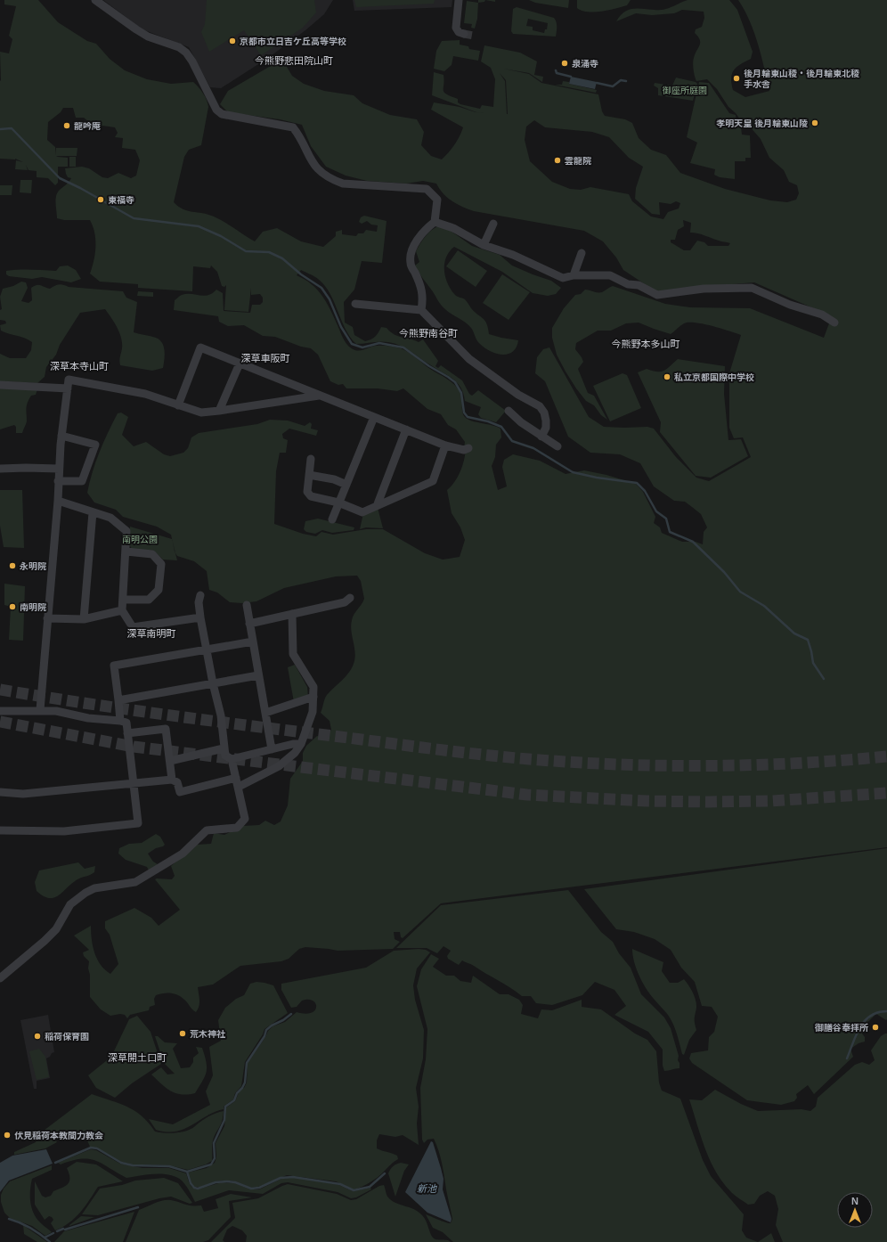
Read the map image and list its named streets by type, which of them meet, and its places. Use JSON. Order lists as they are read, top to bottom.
{
  "districts": [
    "今熊野悲田院山町",
    "今熊野南谷町",
    "今熊野本多山町",
    "深草車阪町",
    "深草本寺山町",
    "深草南明町",
    "深草開土口町"
  ],
  "water": ["新池"],
  "parks": ["御座所庭園", "南明公園"],
  "places": [
    "京都市立日吉ケ丘高等学校",
    "泉涌寺",
    "後月輪東山稜・後月輪東北稜 手水舎",
    "孝明天皇 後月輪東山陵",
    "龍吟庵",
    "雲龍院",
    "東福寺",
    "私立京都国際中学校",
    "永明院",
    "南明院",
    "御膳谷奉拝所",
    "荒木神社",
    "稲荷保育園",
    "伏見稲荷本教間力教会"
  ],
  "north": "top"
}
